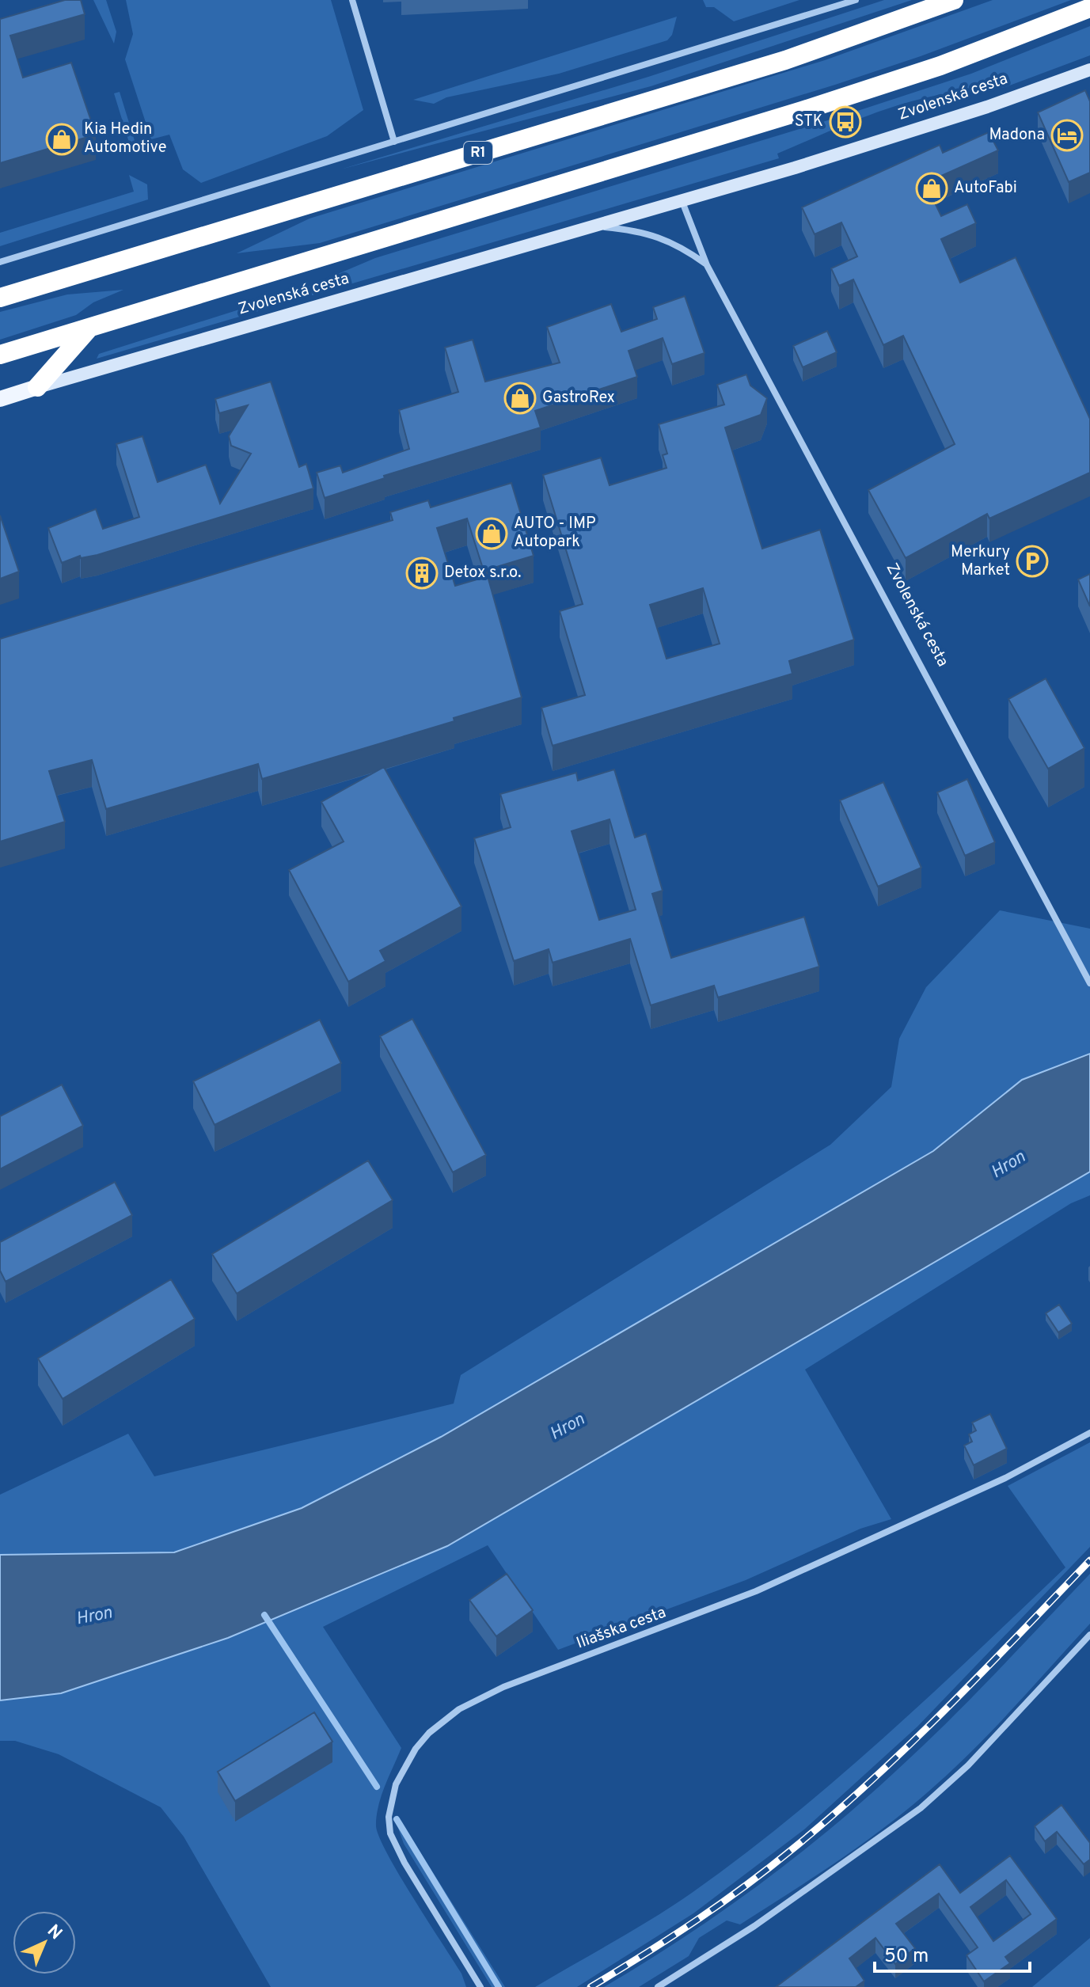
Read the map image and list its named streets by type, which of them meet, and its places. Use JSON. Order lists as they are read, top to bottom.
{
  "streets": {
    "highway": ["R1"],
    "main road": ["Zvolenská cesta"],
    "street": ["Iliašska cesta"]
  },
  "water": ["Hron"],
  "places": {
    "bus stop": ["STK"],
    "hotel": ["Madona"],
    "shop": [
      "Kia Hedin Automotive",
      "AutoFabi",
      "GastroRex",
      "AUTO - IMP Autopark"
    ],
    "parking": ["Merkury Market"],
    "building": ["Detox s.r.o."]
  },
  "scale_bar": "50 m",
  "north": "top right"
}
